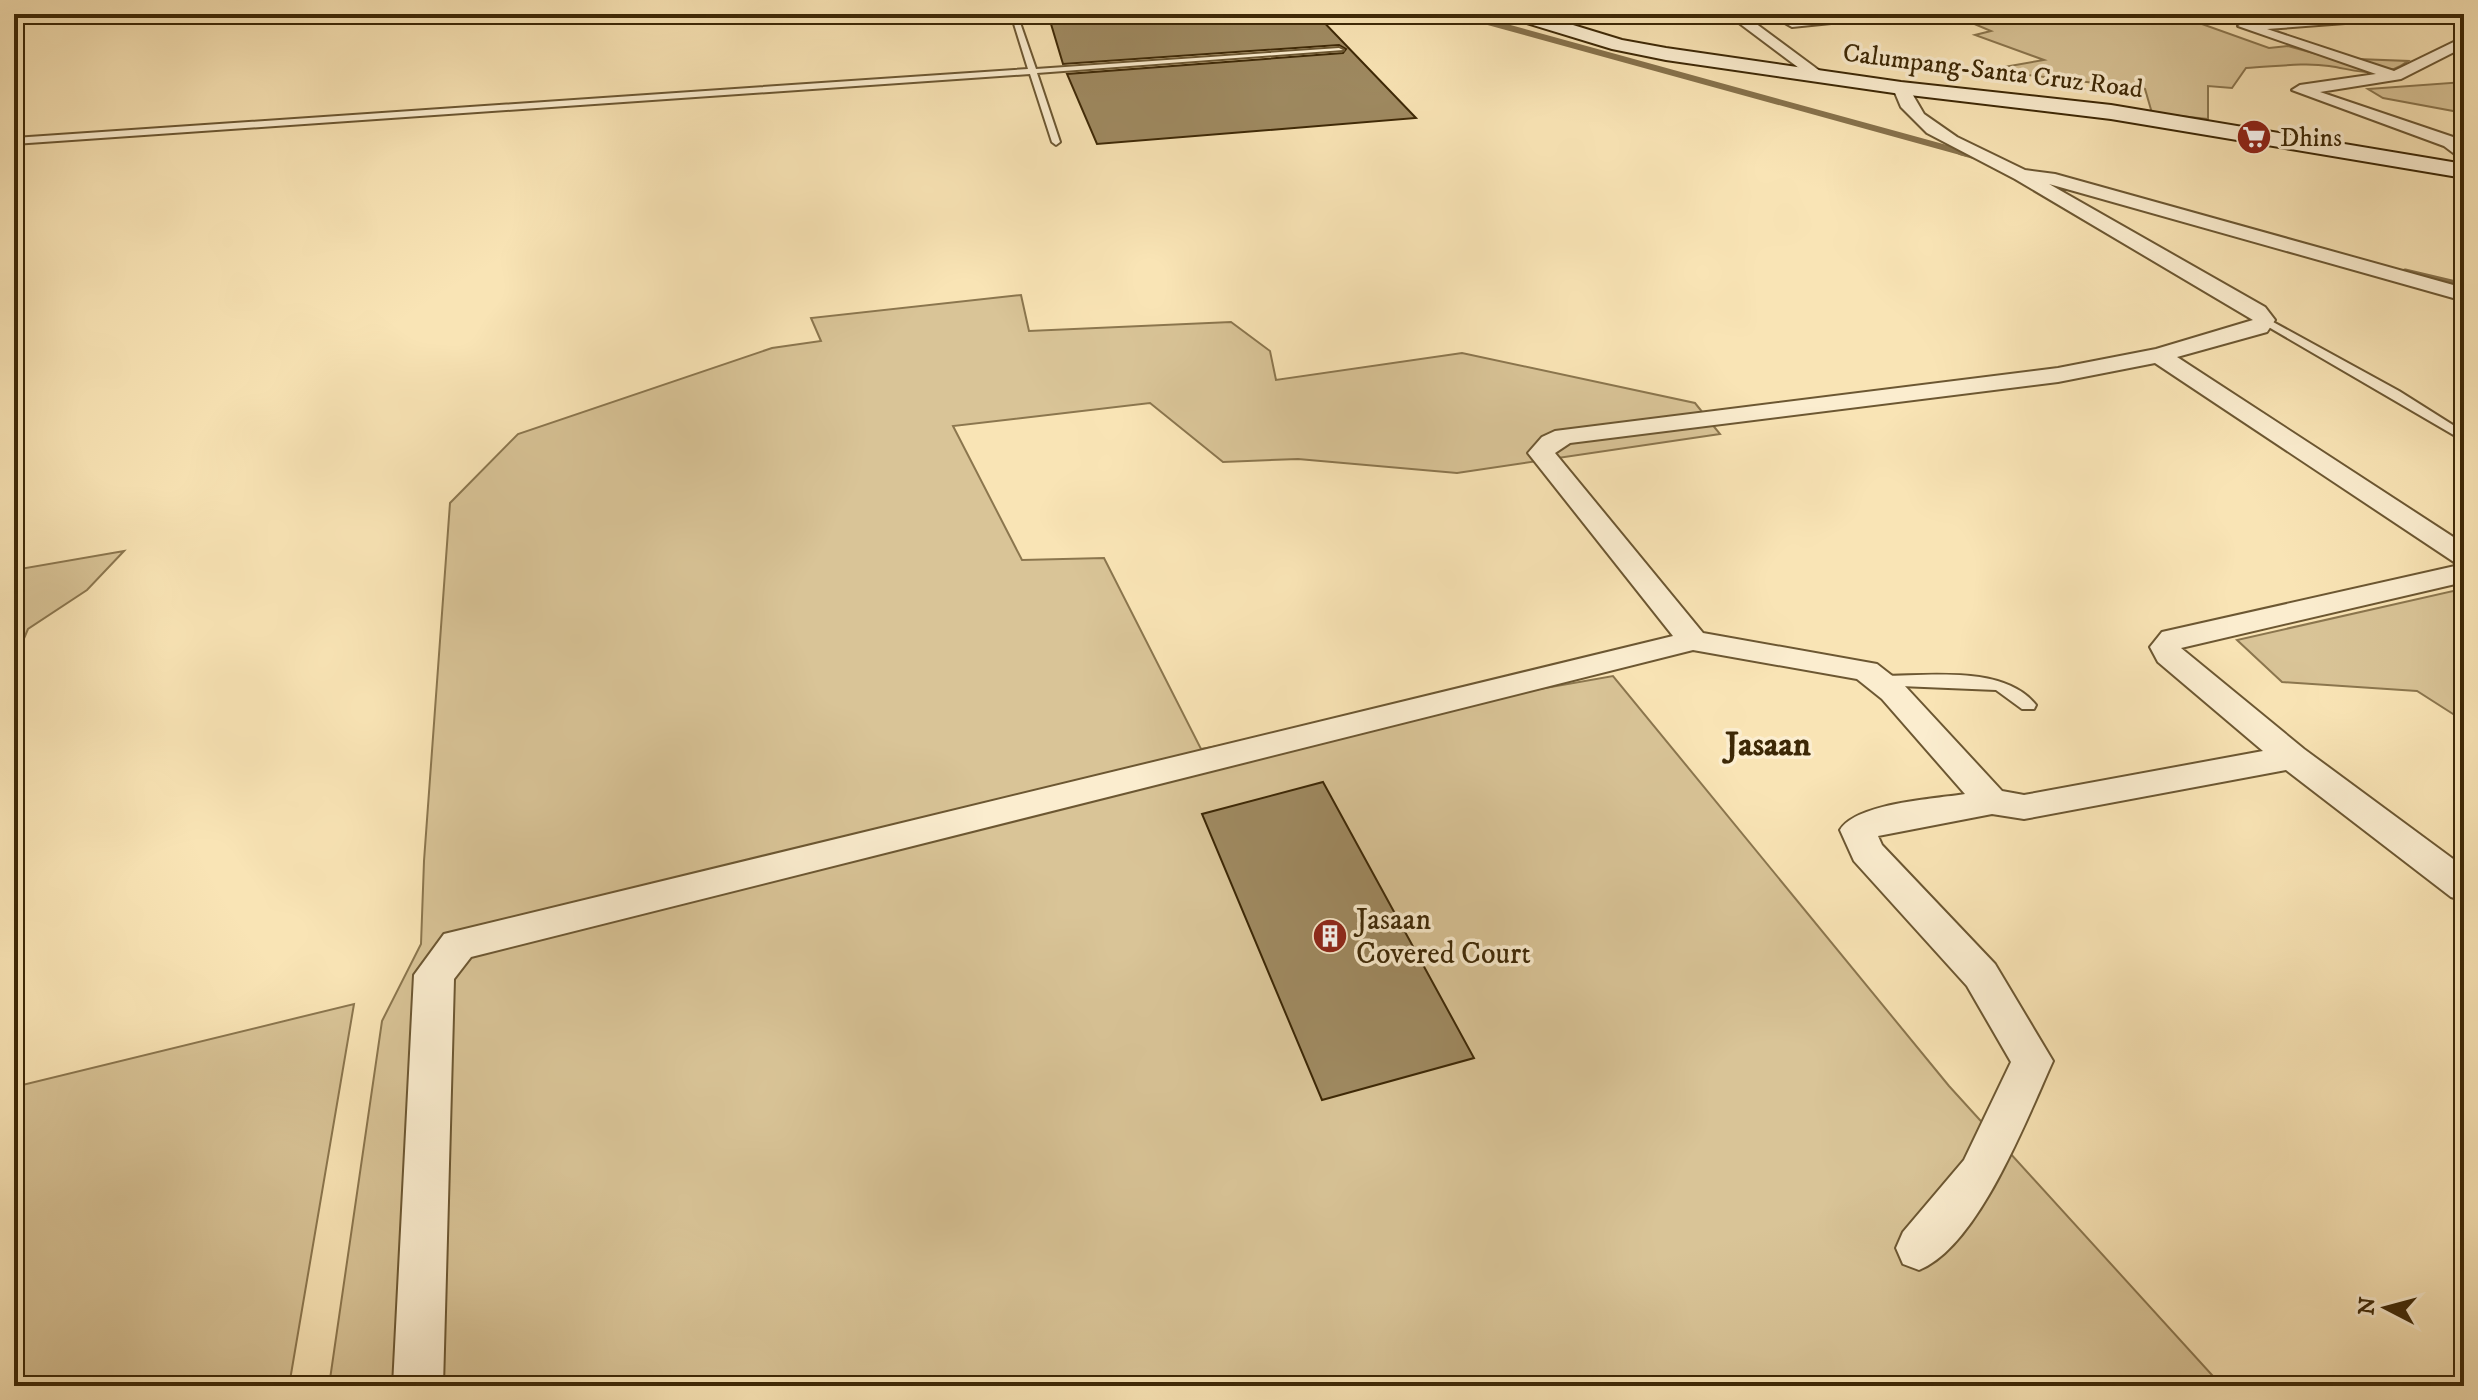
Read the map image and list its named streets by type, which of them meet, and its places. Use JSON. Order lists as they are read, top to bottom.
{
  "streets": {
    "main road": ["Calumpang-Santa Cruz Road"]
  },
  "districts": ["Jasaan"],
  "places": {
    "supermarket": ["Dhins"],
    "building": ["Jasaan Covered Court"]
  },
  "north": "left"
}
